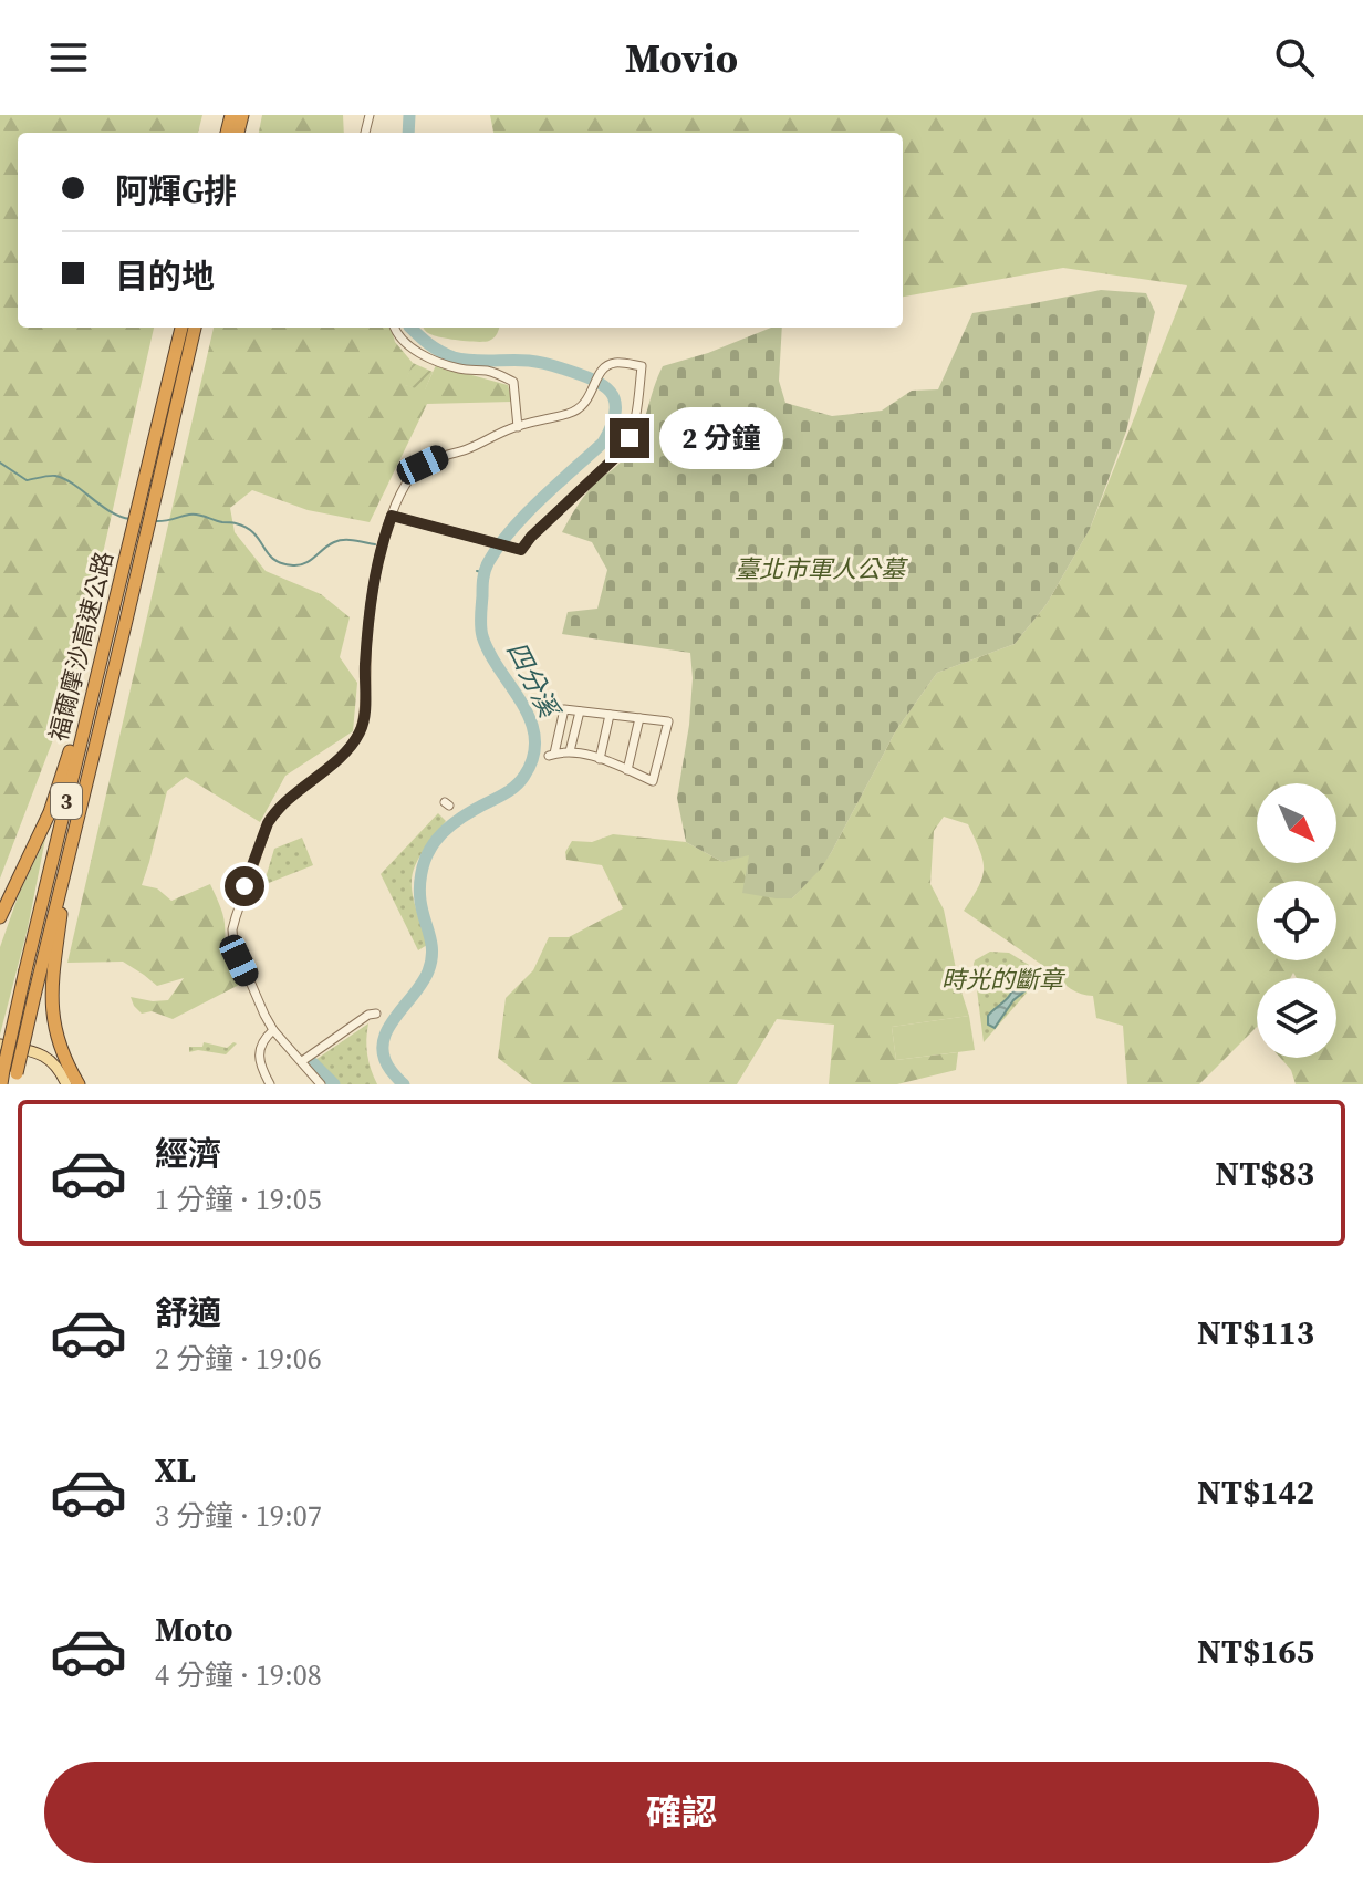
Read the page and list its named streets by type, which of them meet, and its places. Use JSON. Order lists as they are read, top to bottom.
{
  "streets": {
    "highway": ["福爾摩沙高速公路", "3"]
  },
  "water": ["四分溪"],
  "parks": ["臺北市軍人公墓", "時光的斷章"],
  "north": "bottom right",
  "page": {
    "header": "Movio",
    "banner": ["阿輝G排", "目的地"],
    "bubble": "2 分鐘",
    "list": [
      {
        "name": "經濟",
        "note": "1 分鐘 · 19:05",
        "value": "NT$83"
      },
      {
        "name": "舒適",
        "note": "2 分鐘 · 19:06",
        "value": "NT$113"
      },
      {
        "name": "XL",
        "note": "3 分鐘 · 19:07",
        "value": "NT$142"
      },
      {
        "name": "Moto",
        "note": "4 分鐘 · 19:08",
        "value": "NT$165"
      }
    ],
    "buttons": "確認"
  }
}
